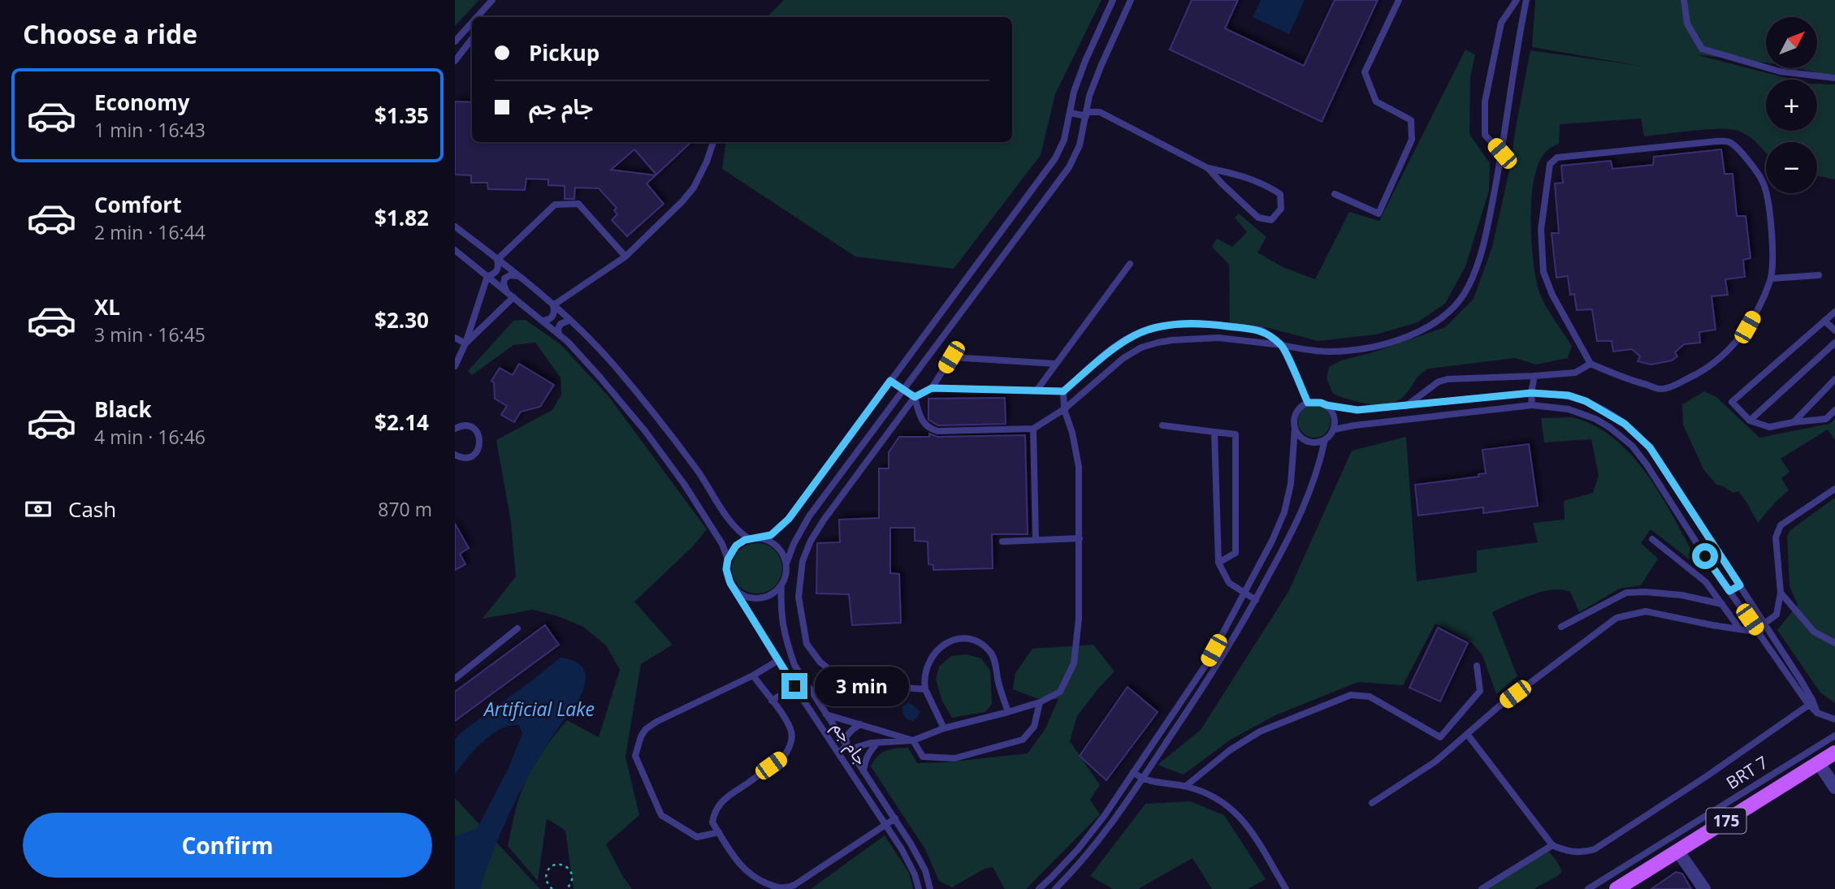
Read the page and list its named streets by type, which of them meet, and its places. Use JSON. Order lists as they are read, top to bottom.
{
  "streets": {
    "main road": ["175"],
    "lane": ["جام جم", "BRT 7"]
  },
  "water": ["Artificial Lake"],
  "north": "top right",
  "page": {
    "heading": "Choose a ride",
    "map_buttons": ["+", "−"],
    "banner": ["Pickup", "جام جم"],
    "list": [
      {
        "name": "Economy",
        "note": "1 min · 16:43",
        "value": "$1.35"
      },
      {
        "name": "Comfort",
        "note": "2 min · 16:44",
        "value": "$1.82"
      },
      {
        "name": "XL",
        "note": "3 min · 16:45",
        "value": "$2.30"
      },
      {
        "name": "Black",
        "note": "4 min · 16:46",
        "value": "$2.14"
      }
    ],
    "pay": ["Cash", "870 m"],
    "bubble": "3 min",
    "buttons": "Confirm"
  }
}
